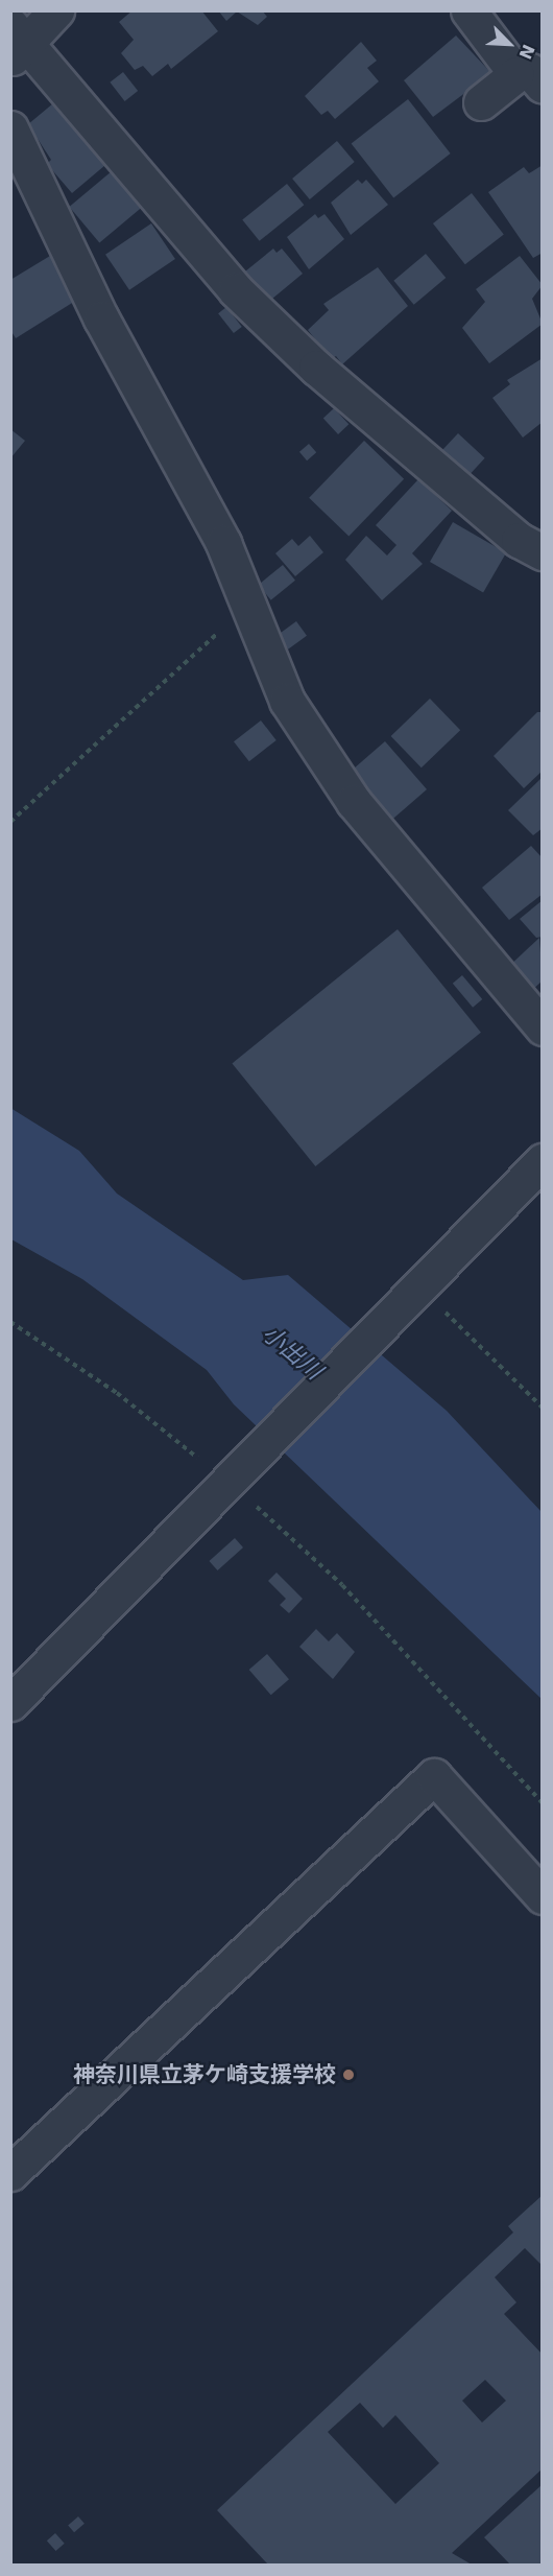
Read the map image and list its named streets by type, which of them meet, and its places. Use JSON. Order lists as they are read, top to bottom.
{
  "water": ["小出川"],
  "places": ["神奈川県立茅ケ崎支援学校"],
  "north": "bottom right"
}
